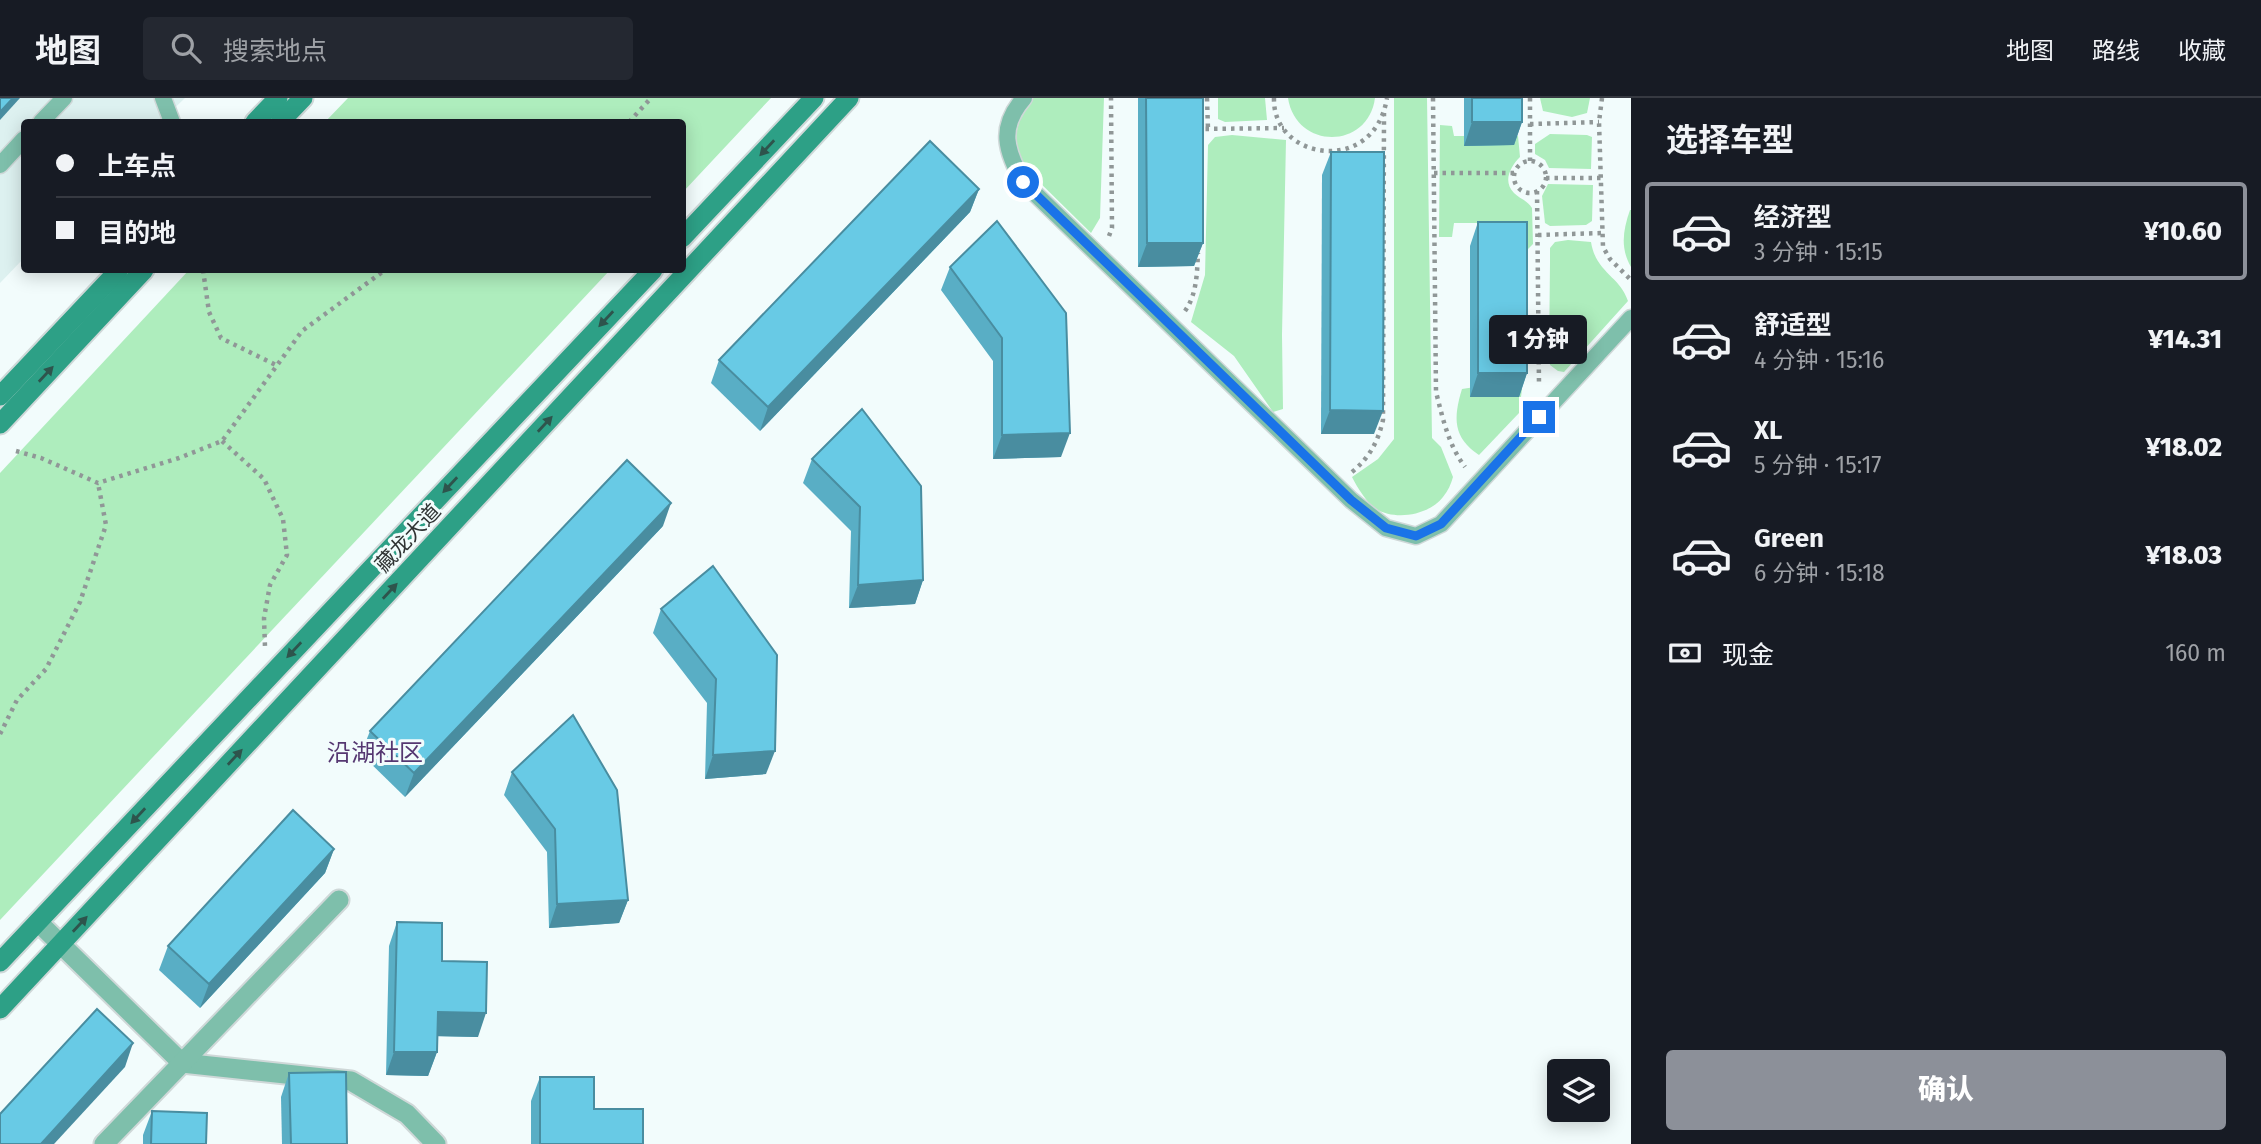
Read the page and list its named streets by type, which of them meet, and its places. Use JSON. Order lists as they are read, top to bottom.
{
  "streets": {
    "main road": ["藏龙大道"]
  },
  "districts": ["沿湖社区"],
  "page": {
    "header": "地图",
    "search": "搜索地点",
    "nav": ["地图", "路线", "收藏"],
    "heading": "选择车型",
    "banner": ["上车点", "目的地"],
    "list": [
      {
        "name": "经济型",
        "note": "3 分钟 · 15:15",
        "value": "¥10.60"
      },
      {
        "name": "舒适型",
        "note": "4 分钟 · 15:16",
        "value": "¥14.31"
      },
      {
        "name": "XL",
        "note": "5 分钟 · 15:17",
        "value": "¥18.02"
      },
      {
        "name": "Green",
        "note": "6 分钟 · 15:18",
        "value": "¥18.03"
      }
    ],
    "bubble": "1 分钟",
    "pay": ["现金", "160 m"],
    "buttons": "确认"
  }
}
